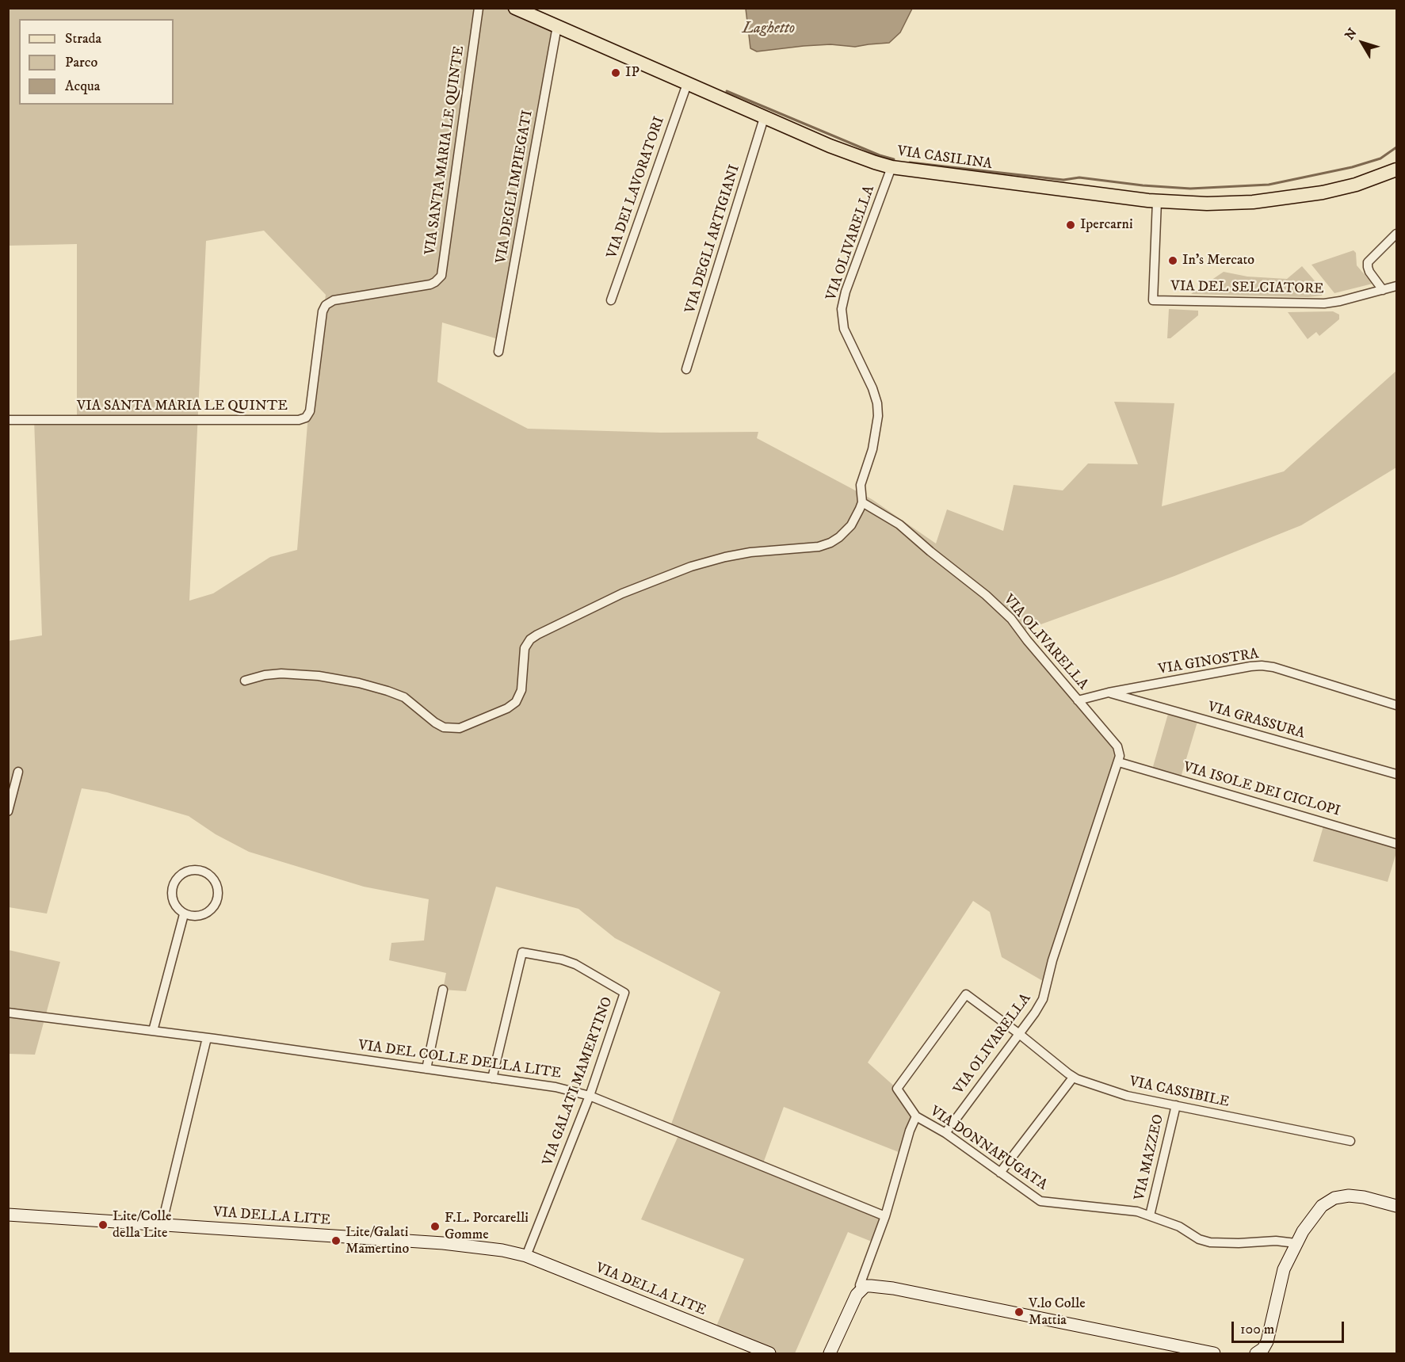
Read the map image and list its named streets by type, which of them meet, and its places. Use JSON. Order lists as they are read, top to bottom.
{
  "streets": {
    "main road": ["VIA CASILINA"],
    "street": [
      "VIA SANTA MARIA LE QUINTE",
      "VIA DEGLI IMPIEGATI",
      "VIA DEI LAVORATORI",
      "VIA DEGLI ARTIGIANI",
      "VIA OLIVARELLA",
      "VIA DEL SELCIATORE",
      "VIA GINOSTRA",
      "VIA GRASSURA",
      "VIA ISOLE DEI CICLOPI",
      "VIA DEL COLLE DELLA LITE",
      "VIA GALATI MAMERTINO",
      "VIA CASSIBILE",
      "VIA DONNAFUGATA",
      "VIA MAZZEO",
      "VIA DELLA LITE"
    ]
  },
  "crossings": [
    ["VIA CASILINA", "VIA DEGLI IMPIEGATI"],
    ["VIA CASILINA", "VIA DEI LAVORATORI"],
    ["VIA CASILINA", "VIA DEGLI ARTIGIANI"],
    ["VIA CASILINA", "VIA OLIVARELLA"],
    ["VIA CASILINA", "VIA DEL SELCIATORE"],
    ["VIA OLIVARELLA", "VIA GINOSTRA"],
    ["VIA OLIVARELLA", "VIA ISOLE DEI CICLOPI"],
    ["VIA OLIVARELLA", "VIA CASSIBILE"],
    ["VIA OLIVARELLA", "VIA DONNAFUGATA"],
    ["VIA GINOSTRA", "VIA GRASSURA"],
    ["VIA DEL COLLE DELLA LITE", "VIA GALATI MAMERTINO"],
    ["VIA GALATI MAMERTINO", "VIA DELLA LITE"],
    ["VIA CASSIBILE", "VIA DONNAFUGATA"],
    ["VIA CASSIBILE", "VIA MAZZEO"],
    ["VIA DONNAFUGATA", "VIA MAZZEO"]
  ],
  "water": ["Laghetto"],
  "places": [
    "IP",
    "Ipercarni",
    "In's Mercato",
    "Lite/Colle della Lite",
    "F.L. Porcarelli Gomme",
    "Lite/Galati Mamertino",
    "V.lo Colle Mattia"
  ],
  "legend": ["Strada", "Parco", "Acqua"],
  "scale_bar": "100 m",
  "north": "top left"
}
